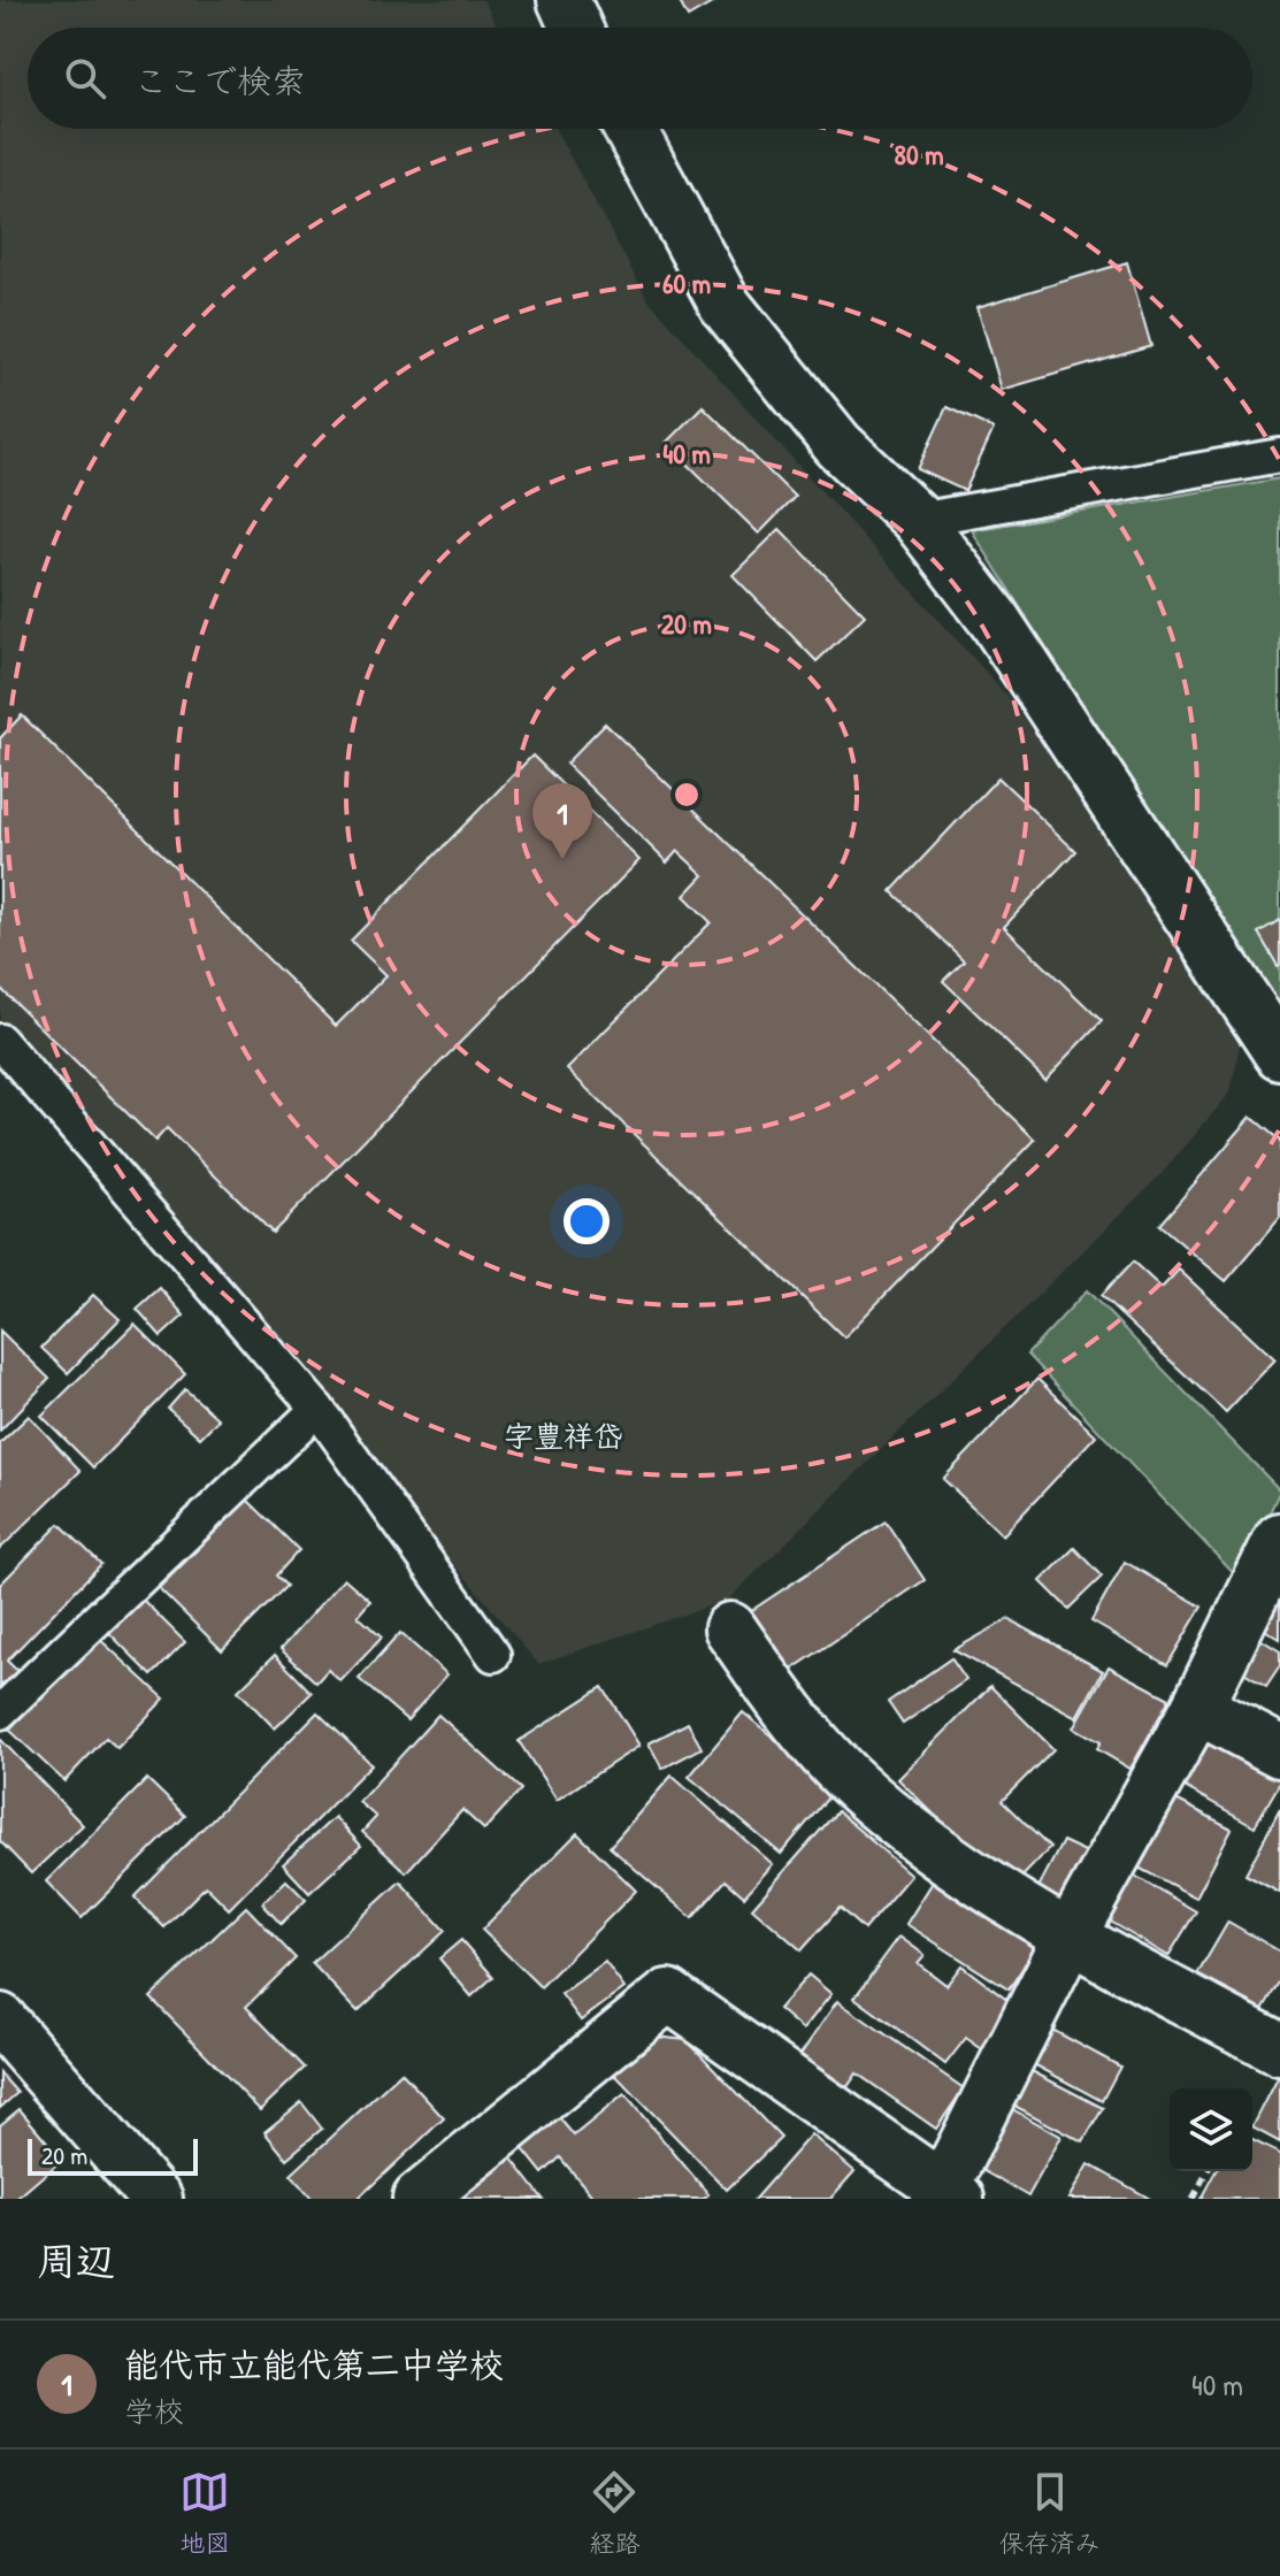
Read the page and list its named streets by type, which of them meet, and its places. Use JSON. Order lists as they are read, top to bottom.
{
  "districts": ["字豊祥岱"],
  "scale_bar": "20 m",
  "page": {
    "search": "ここで検索",
    "pins": "1",
    "scale": "20 m",
    "heading": "周辺",
    "list": [
      {
        "mark": "1",
        "name": "能代市立能代第二中学校",
        "note": "学校",
        "value": "40 m"
      }
    ],
    "nav": ["地図", "経路", "保存済み"]
  },
  "rings": [
    "80 m",
    "60 m",
    "40 m",
    "20 m"
  ]
}
